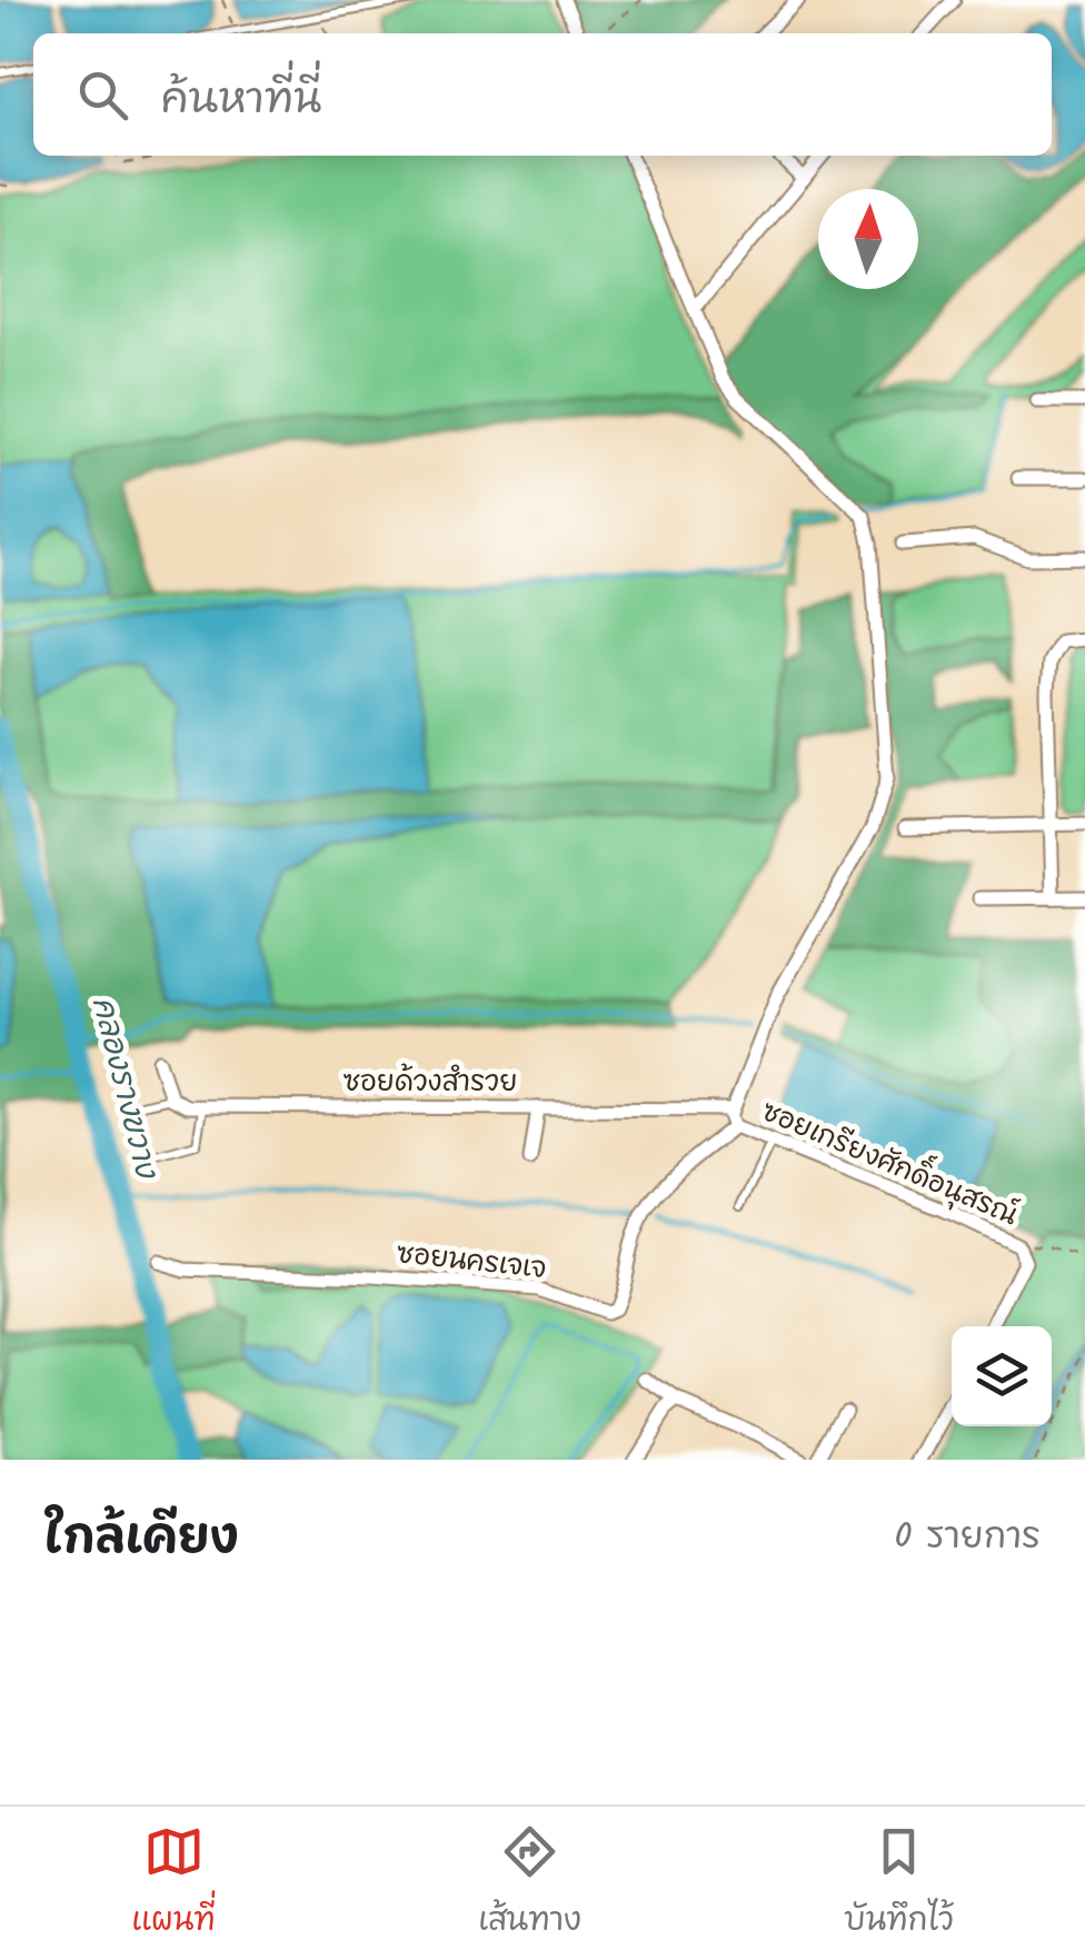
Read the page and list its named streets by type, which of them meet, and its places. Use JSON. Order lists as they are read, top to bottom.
{
  "streets": {
    "street": ["ซอยด้วงสำรวย", "ซอยเกรียงศักดิ์อนุสรณ์", "ซอยนครเจเจ"]
  },
  "crossings": [
    ["ซอยด้วงสำรวย", "ซอยเกรียงศักดิ์อนุสรณ์"],
    ["ซอยเกรียงศักดิ์อนุสรณ์", "ซอยนครเจเจ"]
  ],
  "water": ["คลองรางขวาง"],
  "north": "top",
  "page": {
    "search": "ค้นหาที่นี่",
    "heading": ["ใกล้เคียง", "0 รายการ"],
    "nav": ["แผนที่", "เส้นทาง", "บันทึกไว้"]
  }
}
